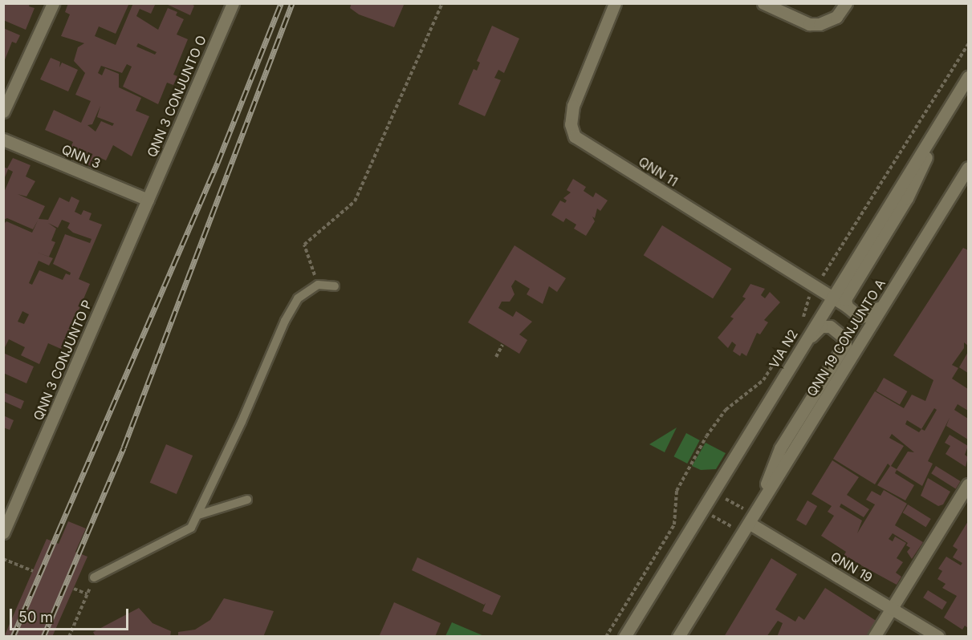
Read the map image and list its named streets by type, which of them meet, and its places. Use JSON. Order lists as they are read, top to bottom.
{
  "streets": {
    "street": [
      "QNN 3 CONJUNTO O",
      "QNN 3",
      "QNN 11",
      "QNN 19 CONJUNTO A",
      "VIA N2",
      "QNN 3 CONJUNTO P",
      "QNN 19"
    ]
  },
  "crossings": [
    ["QNN 3 CONJUNTO O", "QNN 3"],
    ["QNN 3 CONJUNTO O", "QNN 3 CONJUNTO P"],
    ["QNN 3", "QNN 3 CONJUNTO P"],
    ["QNN 11", "QNN 19 CONJUNTO A"],
    ["QNN 11", "VIA N2"],
    ["QNN 19 CONJUNTO A", "QNN 19"]
  ],
  "scale_bar": "50 m"
}
